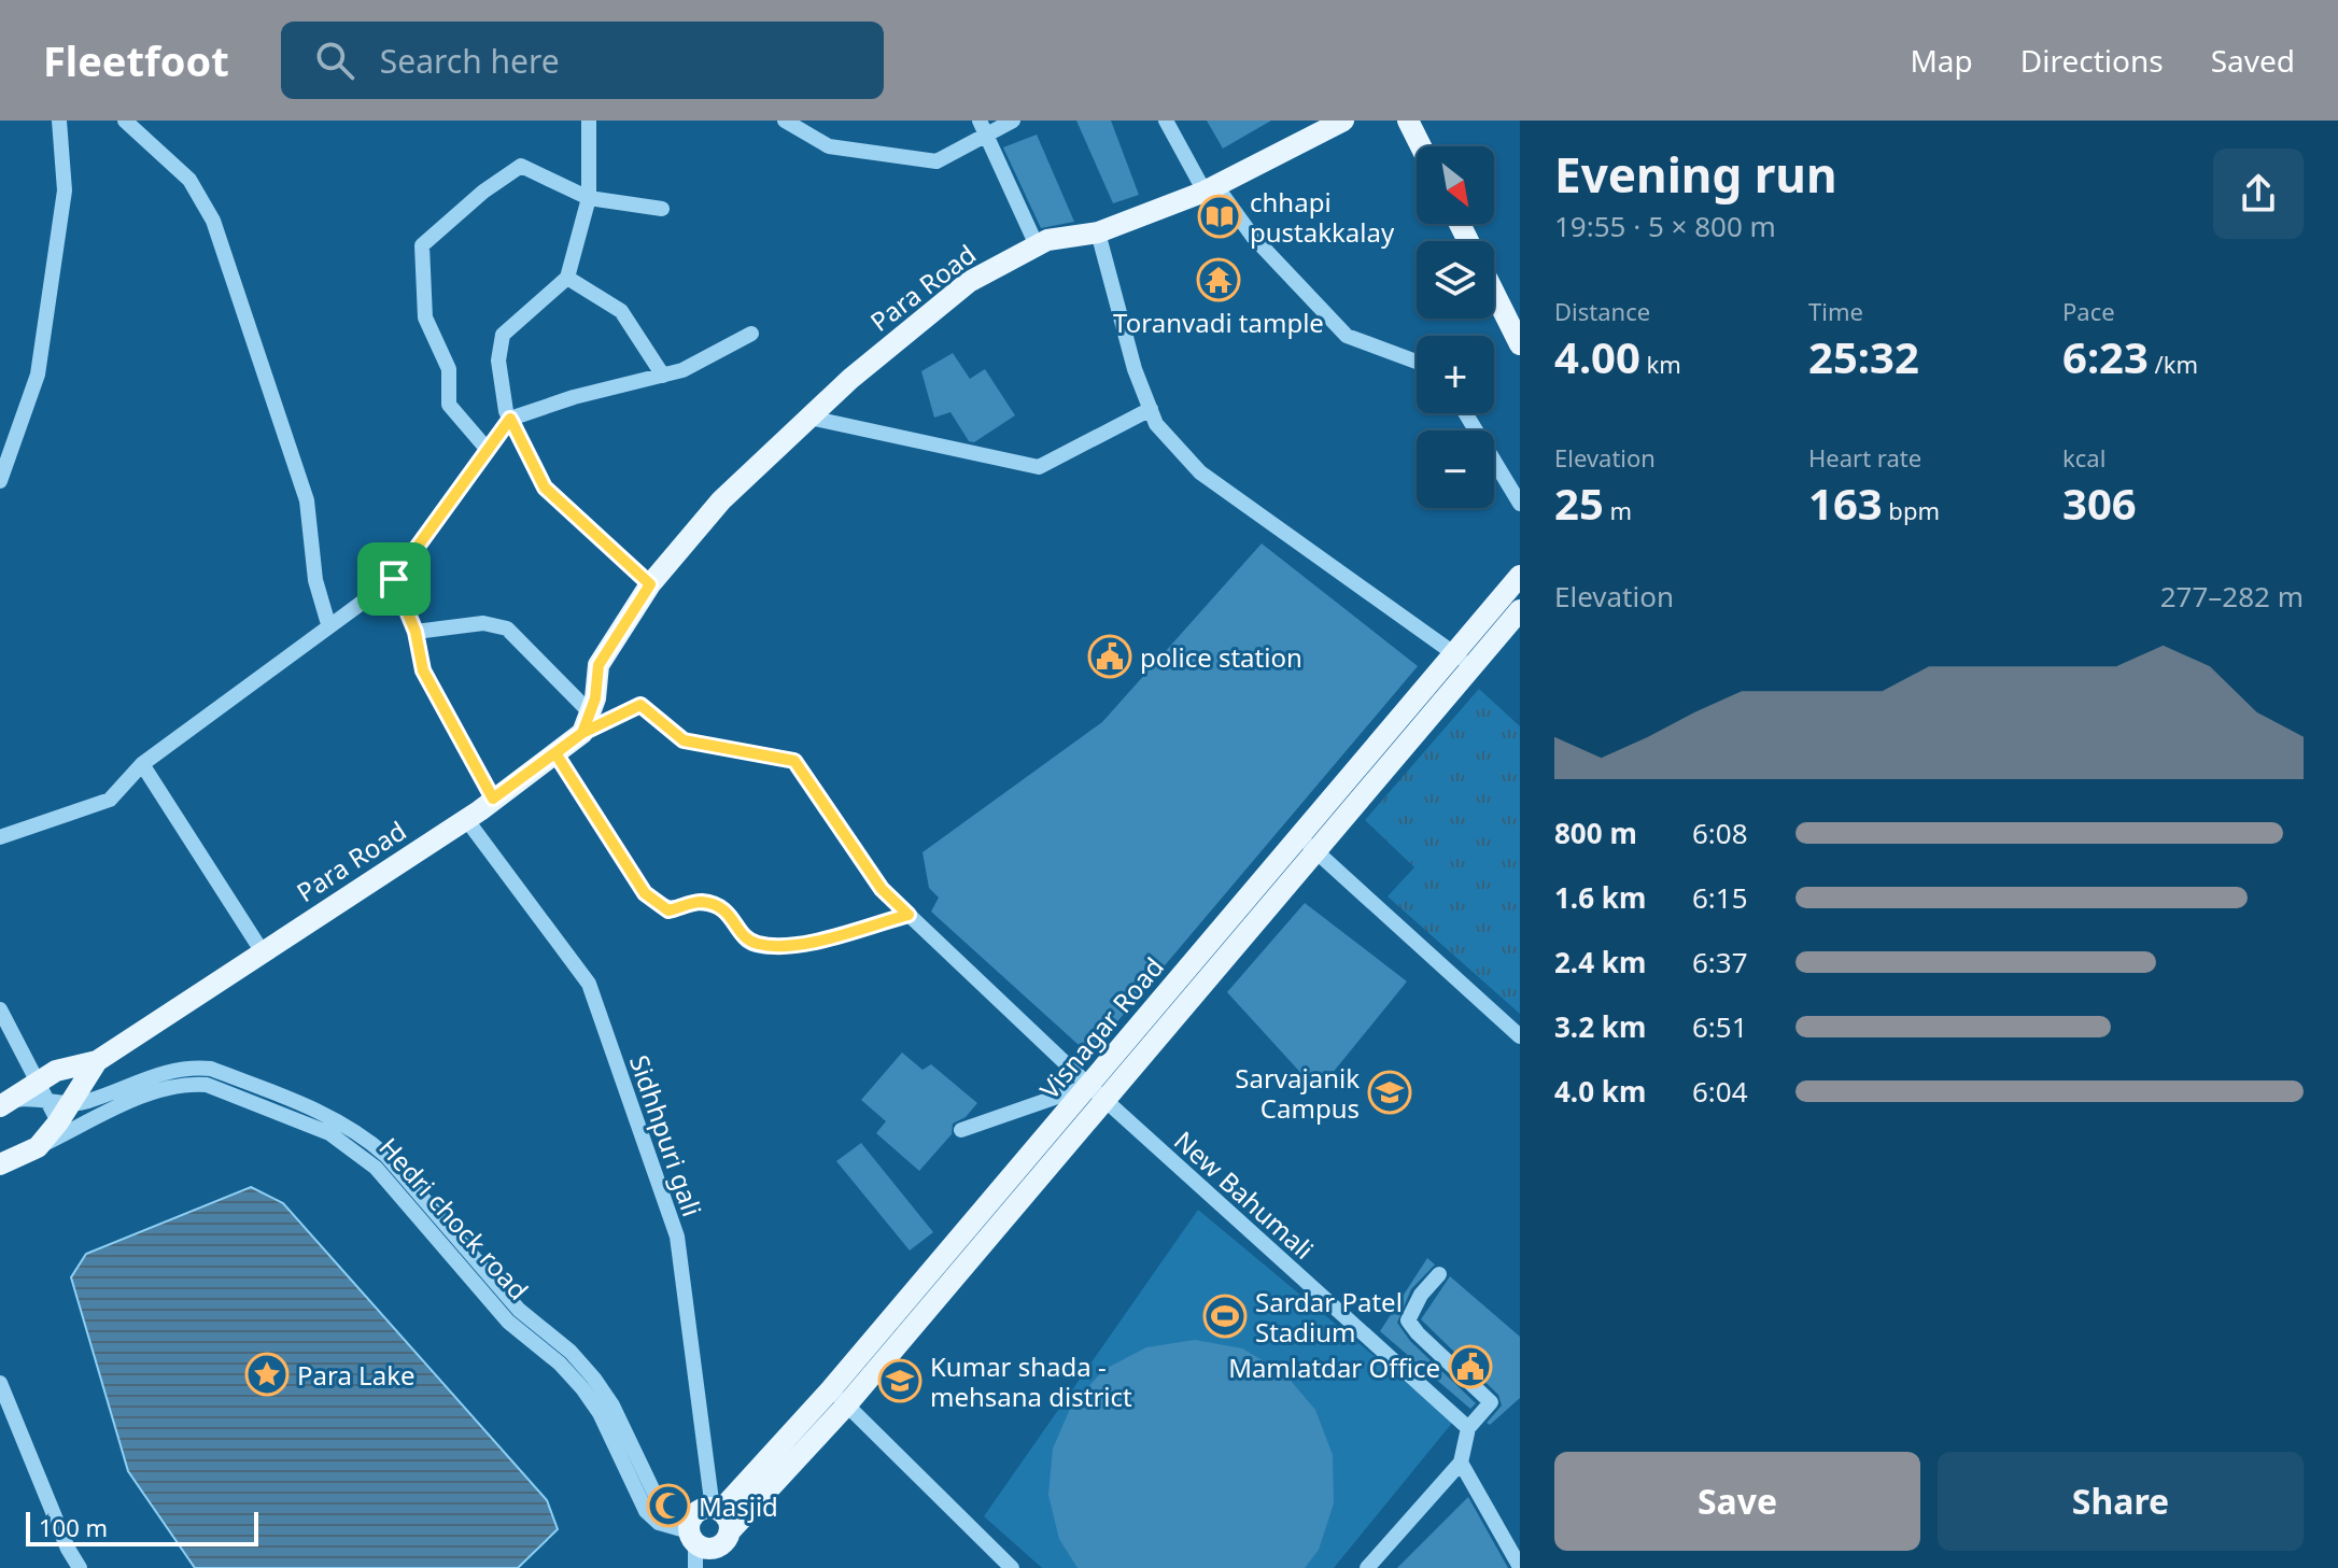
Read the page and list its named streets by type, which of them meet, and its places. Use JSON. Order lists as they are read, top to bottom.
{
  "streets": {
    "main road": ["Para Road", "Visnagar Road"],
    "street": ["Sidhhpuri gali", "New Bahumali", "Hedri chock road"]
  },
  "crossings": [
    ["Para Road", "Sidhhpuri gali"],
    ["Para Road", "New Bahumali"],
    ["Para Road", "Hedri chock road"],
    ["Visnagar Road", "Sidhhpuri gali"],
    ["Visnagar Road", "New Bahumali"],
    ["Visnagar Road", "Hedri chock road"]
  ],
  "places": {
    "library": ["chhapi pustakkalay"],
    "temple": ["Toranvadi tample"],
    "public building": ["police station", "Mamlatdar Office"],
    "school or university": ["Sarvajanik Campus", "Kumar shada - mehsana district"],
    "sports": ["Sardar Patel Stadium"],
    "place": ["Para Lake"],
    "mosque": ["Masjid"]
  },
  "scale_bar": "100 m",
  "north": "bottom right",
  "page": {
    "header": "Fleetfoot",
    "search": "Search here",
    "nav": ["Map", "Directions", "Saved"],
    "heading": ["Evening run", "19:55 · 5 × 800 m"],
    "map_buttons": ["+", "−"],
    "stats": [
      ["Distance", "4.00 km"],
      ["Time", "25:32"],
      ["Pace", "6:23 /km"],
      ["Elevation", "25 m"],
      ["Heart rate", "163 bpm"],
      ["kcal", "306"]
    ],
    "chart": ["Elevation", "277–282 m"],
    "list": [
      {
        "name": "800 m",
        "note": "6:08"
      },
      {
        "name": "1.6 km",
        "note": "6:15"
      },
      {
        "name": "2.4 km",
        "note": "6:37"
      },
      {
        "name": "3.2 km",
        "note": "6:51"
      },
      {
        "name": "4.0 km",
        "note": "6:04"
      }
    ],
    "buttons": ["Save", "Share"],
    "scale": "100 m"
  }
}
